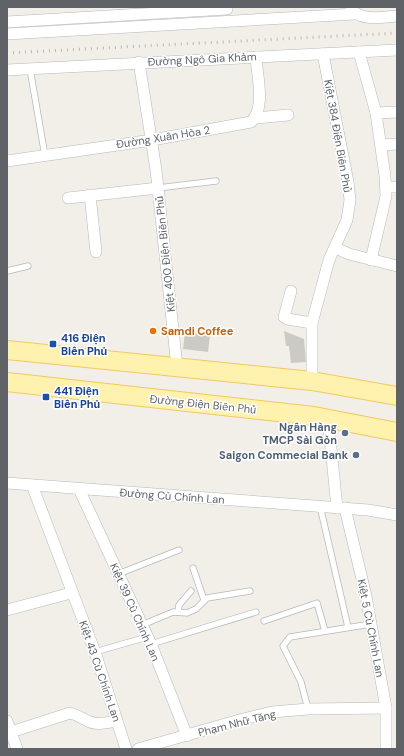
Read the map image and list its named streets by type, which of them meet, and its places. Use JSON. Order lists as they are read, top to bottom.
{
  "streets": {
    "main road": ["Đường Điện Biên Phủ"],
    "street": [
      "Đường Ngô Gia Khảm",
      "Kiệt 384 Điện Biên Phủ",
      "Đường Xuân Hòa 2",
      "Kiệt 400 Điện Biên Phủ",
      "Đường Cù Chính Lan",
      "Kiệt 39 Cù Chính Lan",
      "Kiệt 5 Cù Chính Lan",
      "Kiệt 43 Cù Chính Lan",
      "Phạm Nhữ Tăng"
    ]
  },
  "crossings": [
    ["Đường Ngô Gia Khảm", "Kiệt 384 Điện Biên Phủ"],
    ["Đường Ngô Gia Khảm", "Kiệt 400 Điện Biên Phủ"],
    ["Đường Xuân Hòa 2", "Kiệt 400 Điện Biên Phủ"],
    ["Đường Cù Chính Lan", "Kiệt 39 Cù Chính Lan"],
    ["Đường Cù Chính Lan", "Kiệt 5 Cù Chính Lan"],
    ["Đường Cù Chính Lan", "Kiệt 43 Cù Chính Lan"],
    ["Kiệt 39 Cù Chính Lan", "Phạm Nhữ Tăng"],
    ["Kiệt 5 Cù Chính Lan", "Phạm Nhữ Tăng"]
  ],
  "places": {
    "other": ["Samdi Coffee", "Ngân Hàng TMCP Sài Gòn", "Saigon Commecial Bank"],
    "transit": ["416 Điện Biên Phủ", "441 Điện Biên Phủ"]
  }
}
